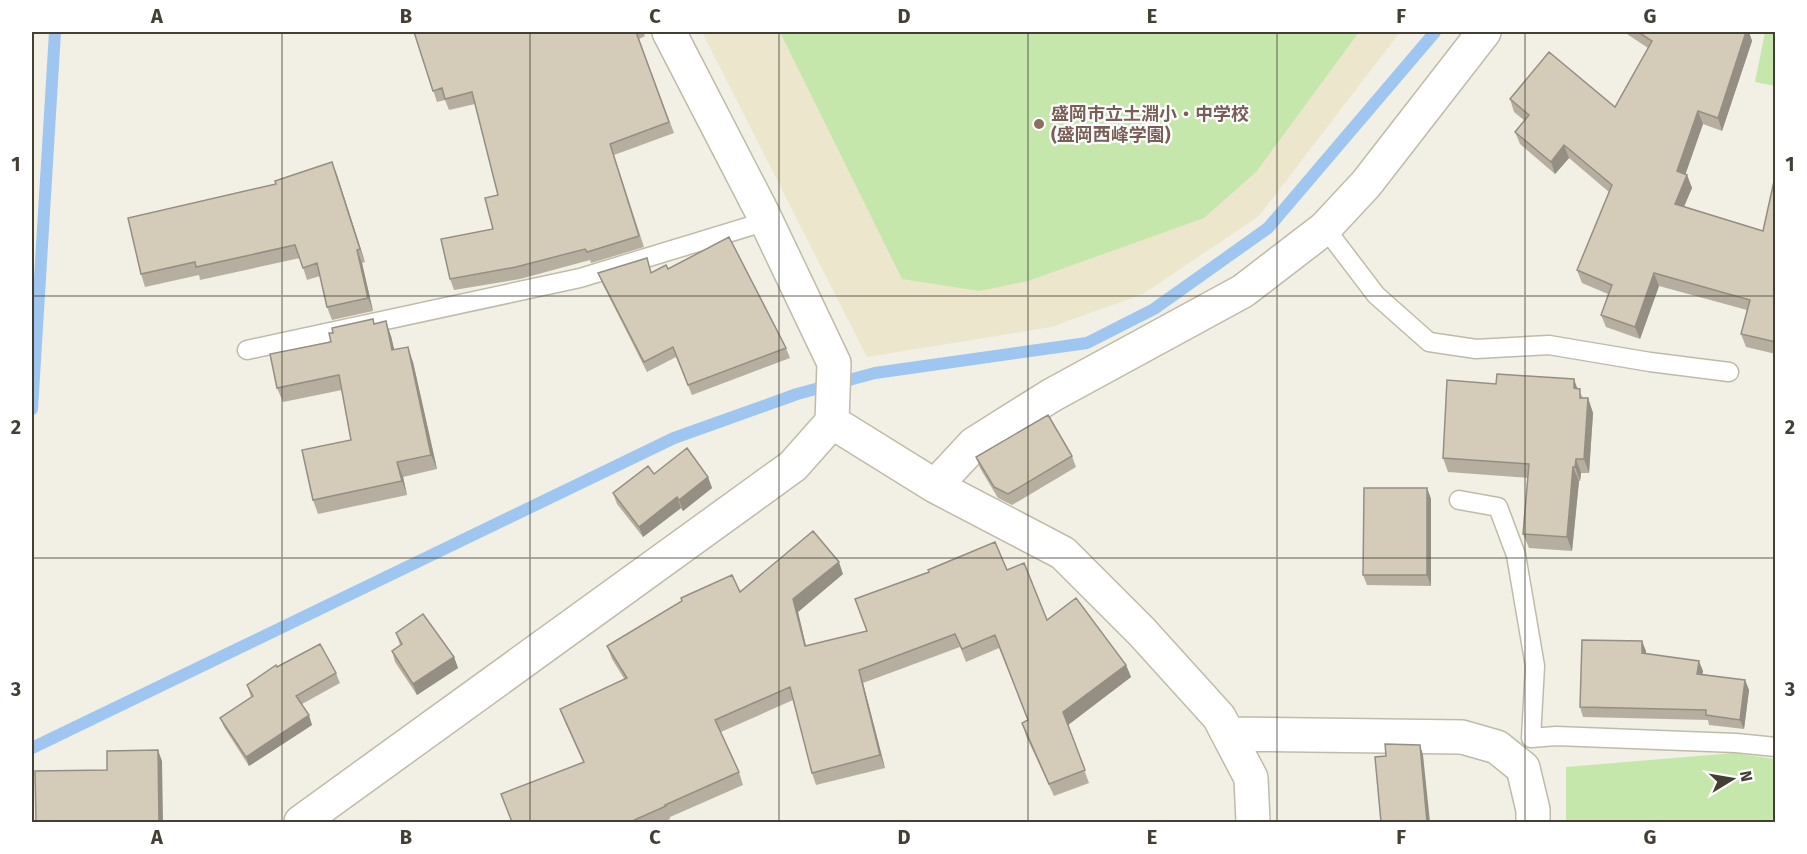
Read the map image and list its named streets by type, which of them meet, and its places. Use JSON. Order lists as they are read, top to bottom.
{
  "places": ["盛岡市立土淵小・中学校 (盛岡西峰学園)"],
  "north": "right",
  "grid": {
    "columns": [
      "A",
      "B",
      "C",
      "D",
      "E",
      "F",
      "G"
    ],
    "rows": ["1", "2", "3"]
  }
}
